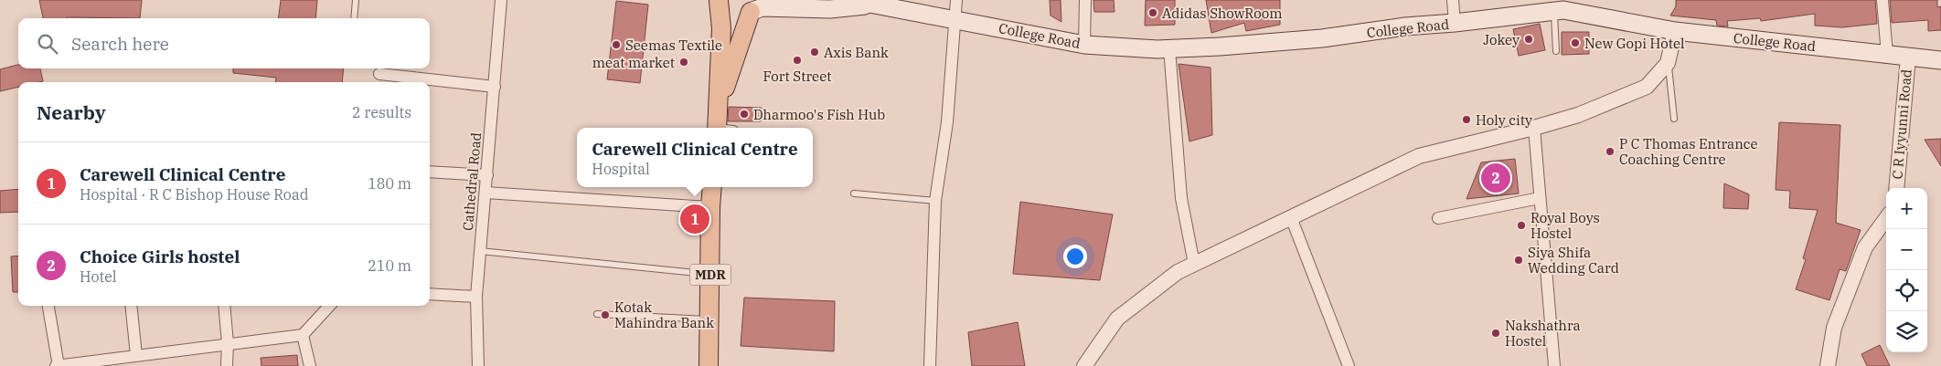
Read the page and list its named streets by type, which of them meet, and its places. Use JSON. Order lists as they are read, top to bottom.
{
  "streets": {
    "main road": ["College Road", "MDR"],
    "street": ["C R Iyyunni Road", "Cathedral Road"]
  },
  "crossings": [
    ["College Road", "C R Iyyunni Road"]
  ],
  "places": [
    "Adidas ShowRoom",
    "Jokey",
    "New Gopi Hotel",
    "Seemas Textile",
    "Axis Bank",
    "Fort Street",
    "meat market",
    "Dharmoo's Fish Hub",
    "Holy city",
    "P C Thomas Entrance Coaching Centre",
    "Royal Boys Hostel",
    "Siya Shifa Wedding Card",
    "Kotak Mahindra Bank",
    "Nakshathra Hostel"
  ],
  "page": {
    "search": "Search here",
    "heading": ["Nearby", "2 results"],
    "popup": ["Carewell Clinical Centre", "Hospital"],
    "list": [
      {
        "mark": "1",
        "name": "Carewell Clinical Centre",
        "note": "Hospital · R C Bishop House Road",
        "value": "180 m"
      },
      {
        "mark": "2",
        "name": "Choice Girls hostel",
        "note": "Hotel",
        "value": "210 m"
      }
    ],
    "pins": ["2", "1"],
    "map_buttons": ["+", "−"]
  }
}
